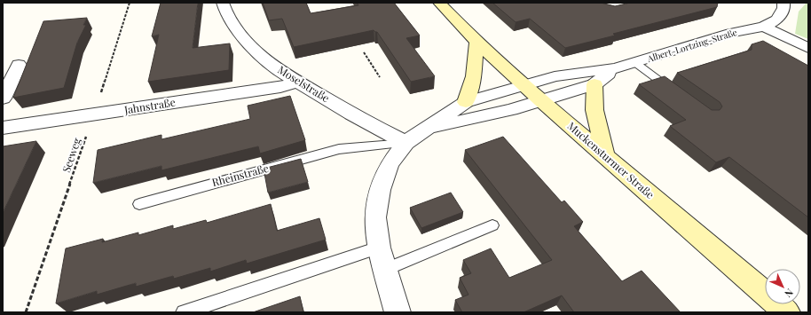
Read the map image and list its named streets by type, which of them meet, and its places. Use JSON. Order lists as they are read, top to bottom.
{
  "streets": {
    "main road": ["Muckensturmer Straße"],
    "street": [
      "Albert-Lortzing-Straße",
      "Moselstraße",
      "Jahnstraße",
      "Rheinstraße"
    ],
    "path": ["Seeweg"]
  },
  "crossings": [
    ["Albert-Lortzing-Straße", "Muckensturmer Straße"],
    ["Albert-Lortzing-Straße", "Rheinstraße"],
    ["Moselstraße", "Jahnstraße"],
    ["Moselstraße", "Rheinstraße"],
    ["Jahnstraße", "Seeweg"],
    ["Muckensturmer Straße", "Rheinstraße"]
  ],
  "north": "bottom right"
}
